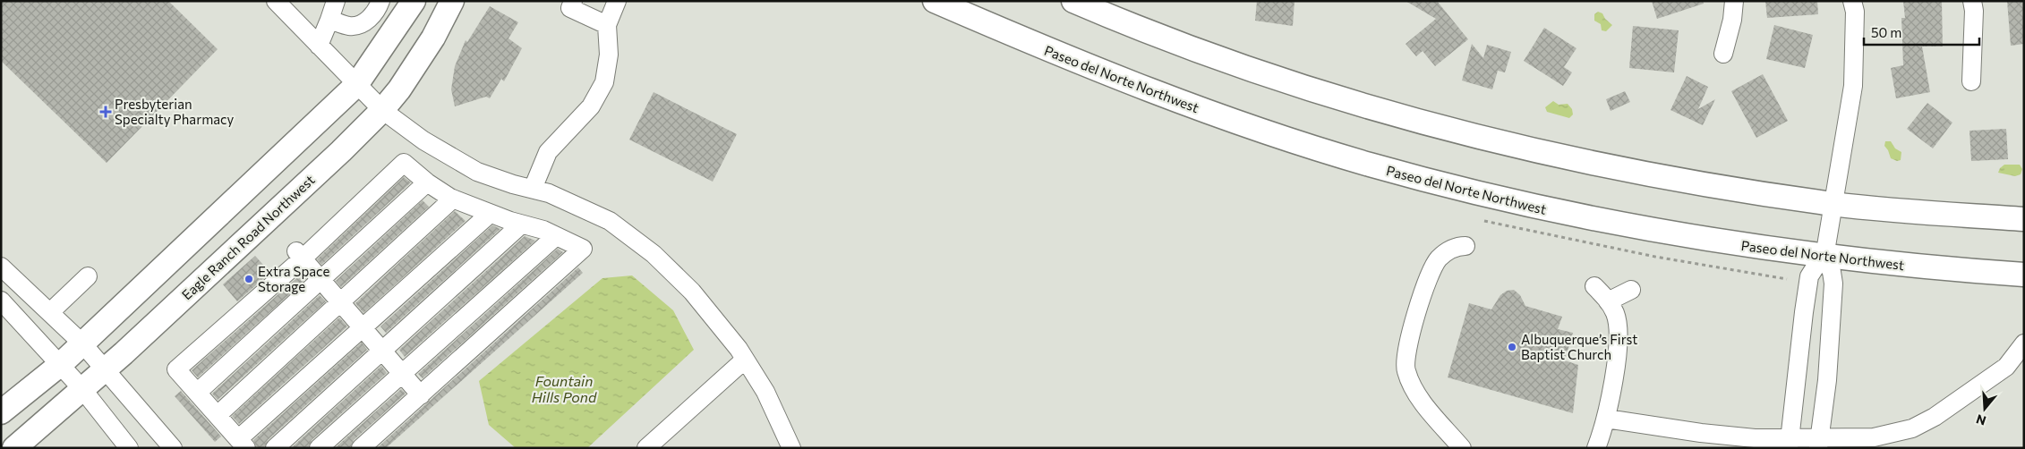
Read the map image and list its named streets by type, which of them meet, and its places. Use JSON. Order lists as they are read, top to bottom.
{
  "streets": {
    "main road": ["Paseo del Norte Northwest", "Eagle Ranch Road Northwest"]
  },
  "water": ["Fountain Hills Pond"],
  "places": {
    "health": ["Presbyterian Specialty Pharmacy"],
    "other": ["Extra Space Storage", "Albuquerque’s First Baptist Church"]
  },
  "scale_bar": "50 m",
  "north": "bottom"
}
